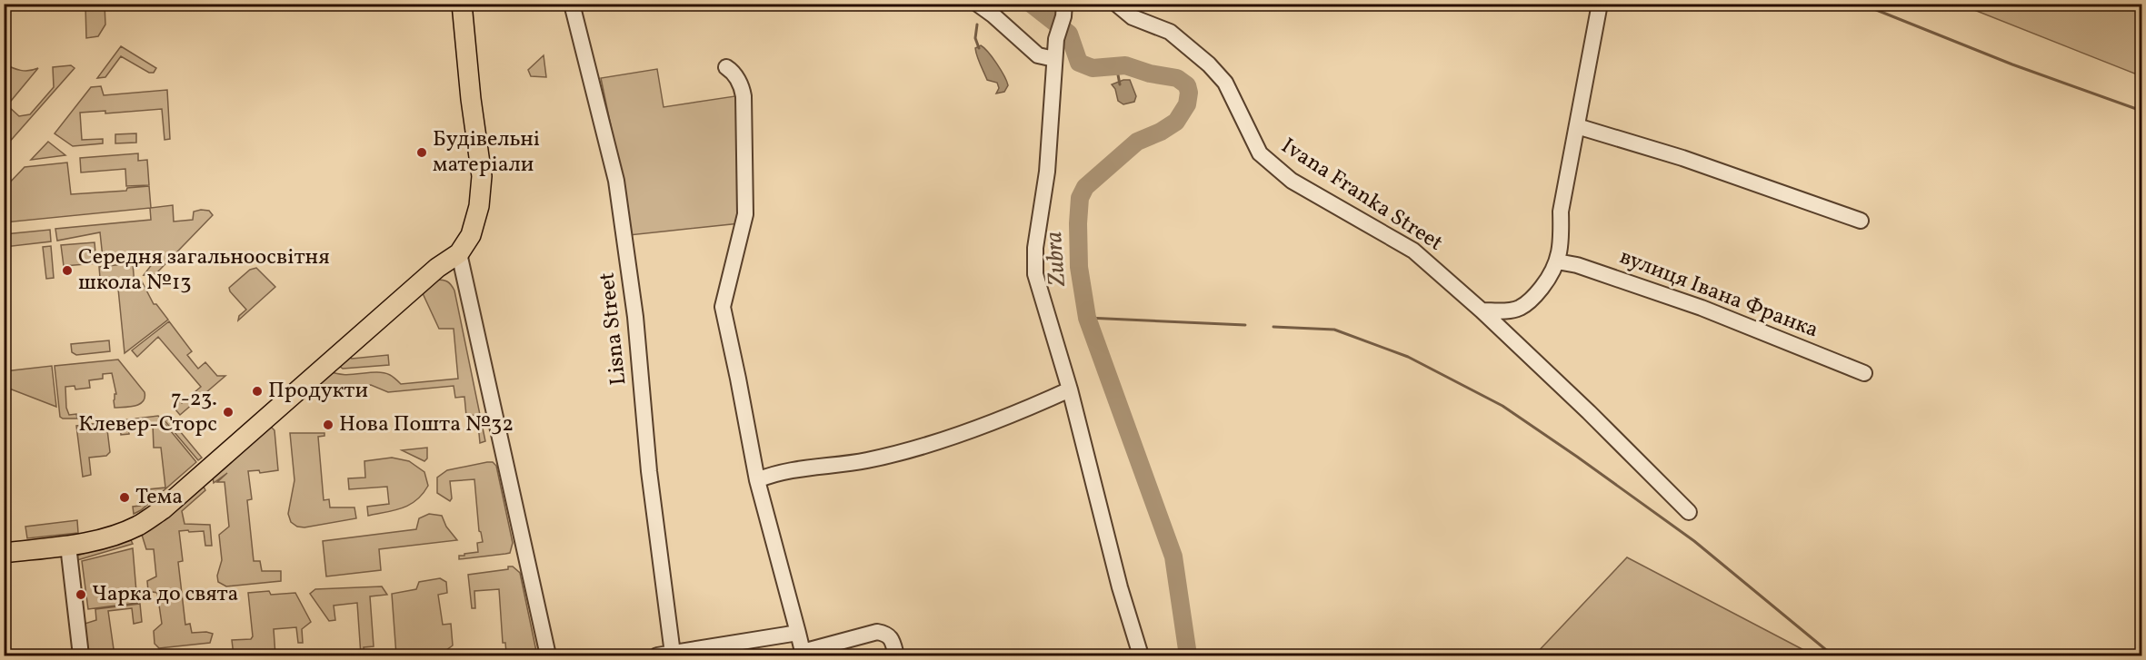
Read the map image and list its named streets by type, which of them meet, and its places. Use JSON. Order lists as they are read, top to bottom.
{
  "streets": {
    "street": ["Ivana Franka Street", "вулиця Івана Франка", "Lisna Street"]
  },
  "water": ["Zubra"],
  "places": [
    "Будівельні матеріали",
    "Середня загальноосвітня школа №13",
    "Продукти",
    "7-23. Клевер-Сторс",
    "Нова Пошта №32",
    "Тема",
    "Чарка до свята"
  ]
}
